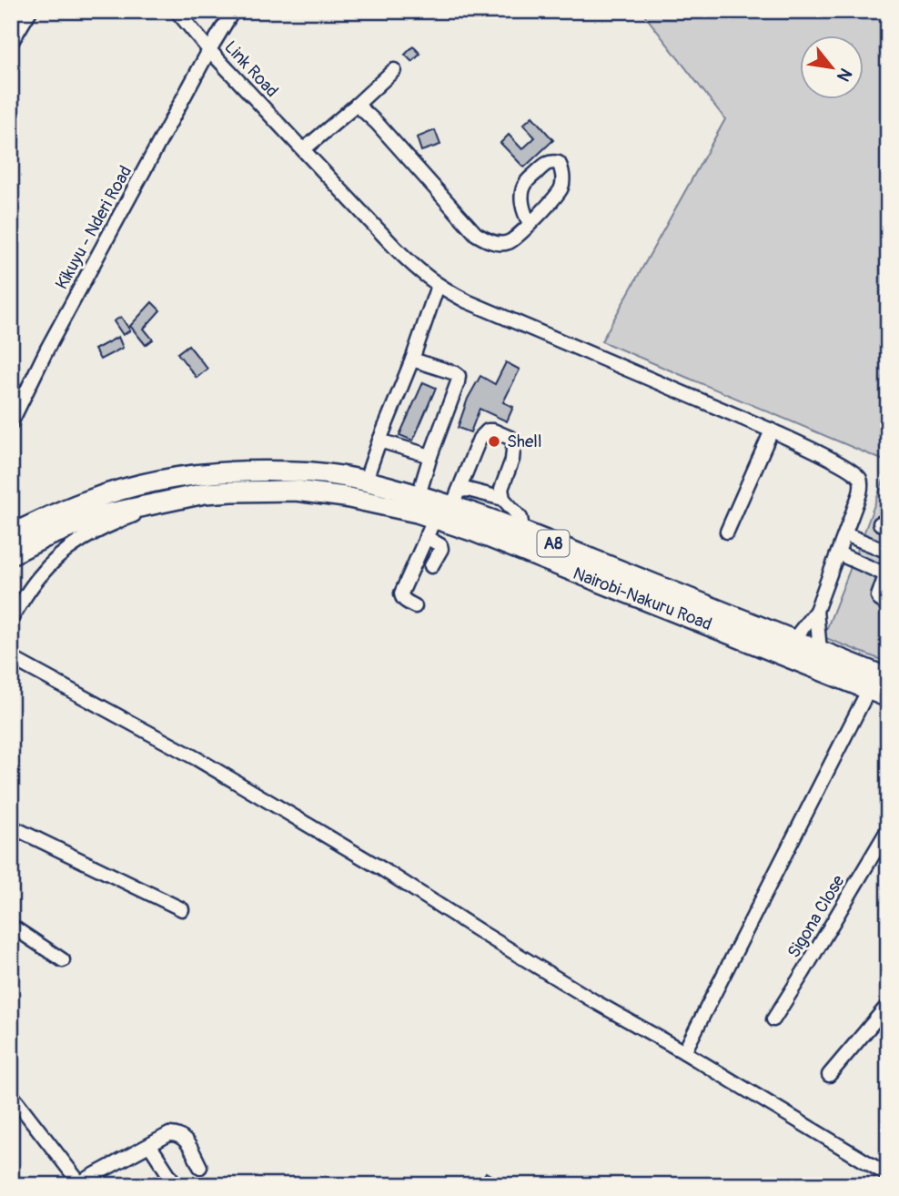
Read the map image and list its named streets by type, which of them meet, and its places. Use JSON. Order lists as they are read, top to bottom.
{
  "streets": {
    "highway": ["A8", "Nairobi-Nakuru Road"],
    "street": ["Link Road", "Kikuyu - Nderi Road", "Sigona Close"]
  },
  "crossings": [
    ["Link Road", "Kikuyu - Nderi Road"],
    ["A8", "Nairobi-Nakuru Road"]
  ],
  "places": ["Shell"],
  "north": "bottom right"
}
